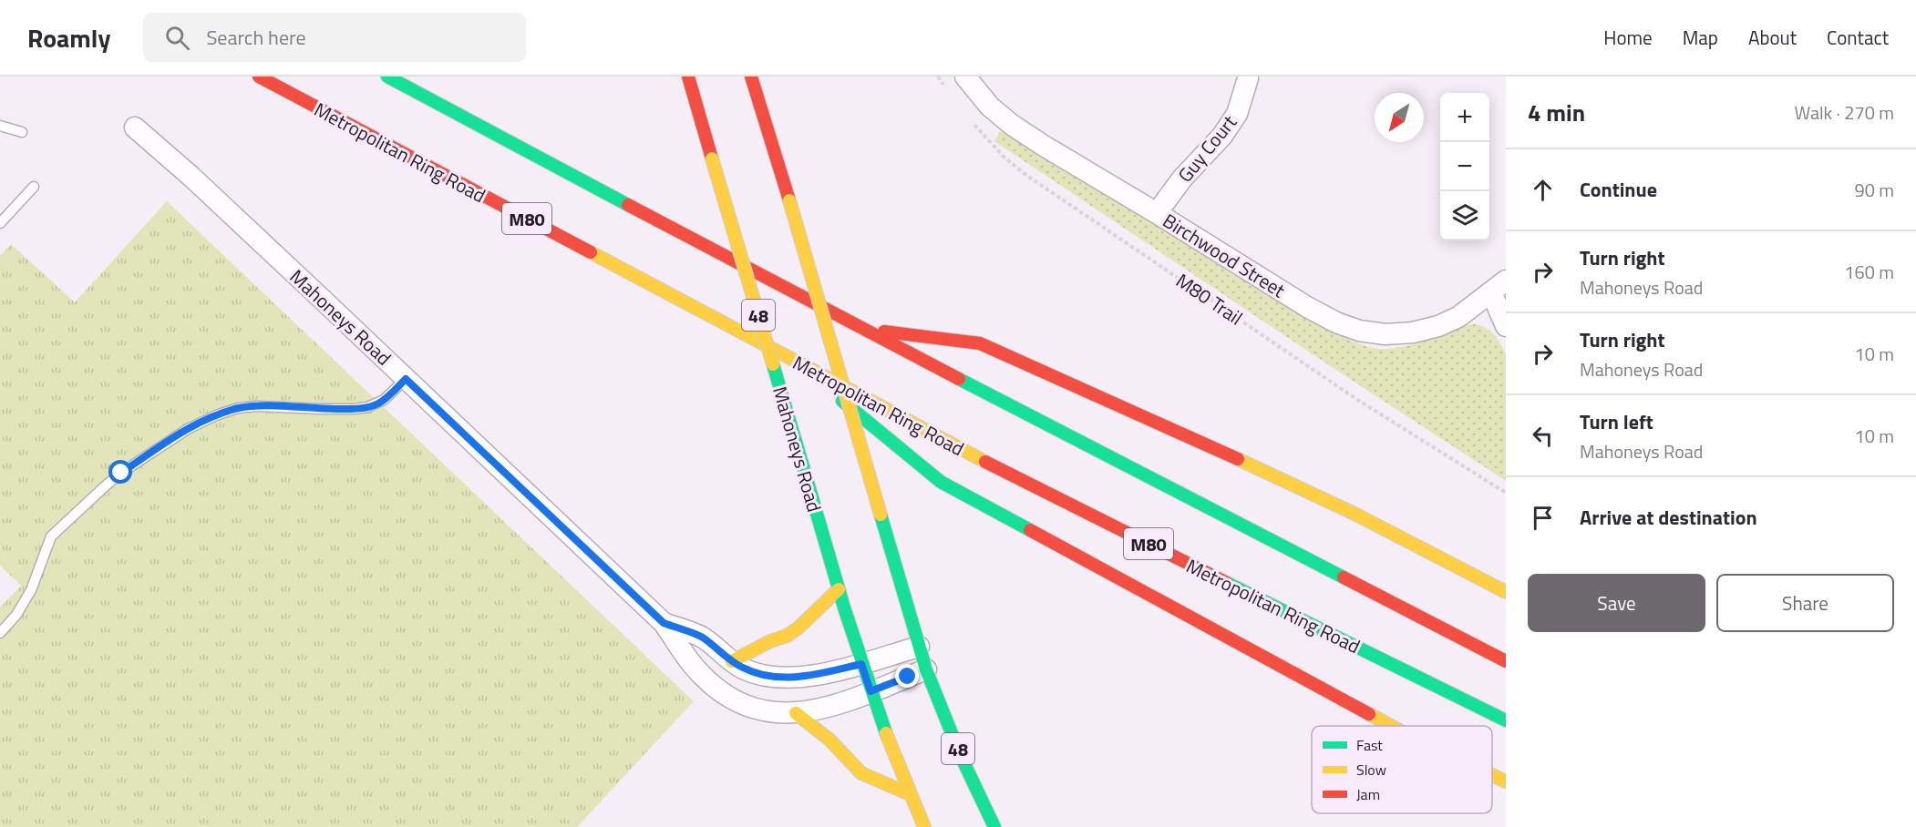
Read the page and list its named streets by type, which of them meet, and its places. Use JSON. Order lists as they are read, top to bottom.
{
  "streets": {
    "main road": [
      "Metropolitan Ring Road",
      "M80",
      "48",
      "Mahoneys Road"
    ],
    "street": ["Guy Court", "Birchwood Street"],
    "path": ["M80 Trail"]
  },
  "crossings": [
    ["Guy Court", "Birchwood Street"],
    ["48", "Mahoneys Road"]
  ],
  "legend": ["Fast", "Slow", "Jam"],
  "north": "bottom left",
  "page": {
    "header": "Roamly",
    "search": "Search here",
    "nav": [
      "Home",
      "Map",
      "About",
      "Contact"
    ],
    "heading": ["4 min", "Walk · 270 m"],
    "map_buttons": ["+", "−"],
    "list": [
      ["Continue", "90 m"],
      ["Turn right", "Mahoneys Road", "160 m"],
      ["Turn right", "Mahoneys Road", "10 m"],
      ["Turn left", "Mahoneys Road", "10 m"],
      "Arrive at destination"
    ],
    "buttons": ["Save", "Share"]
  }
}
